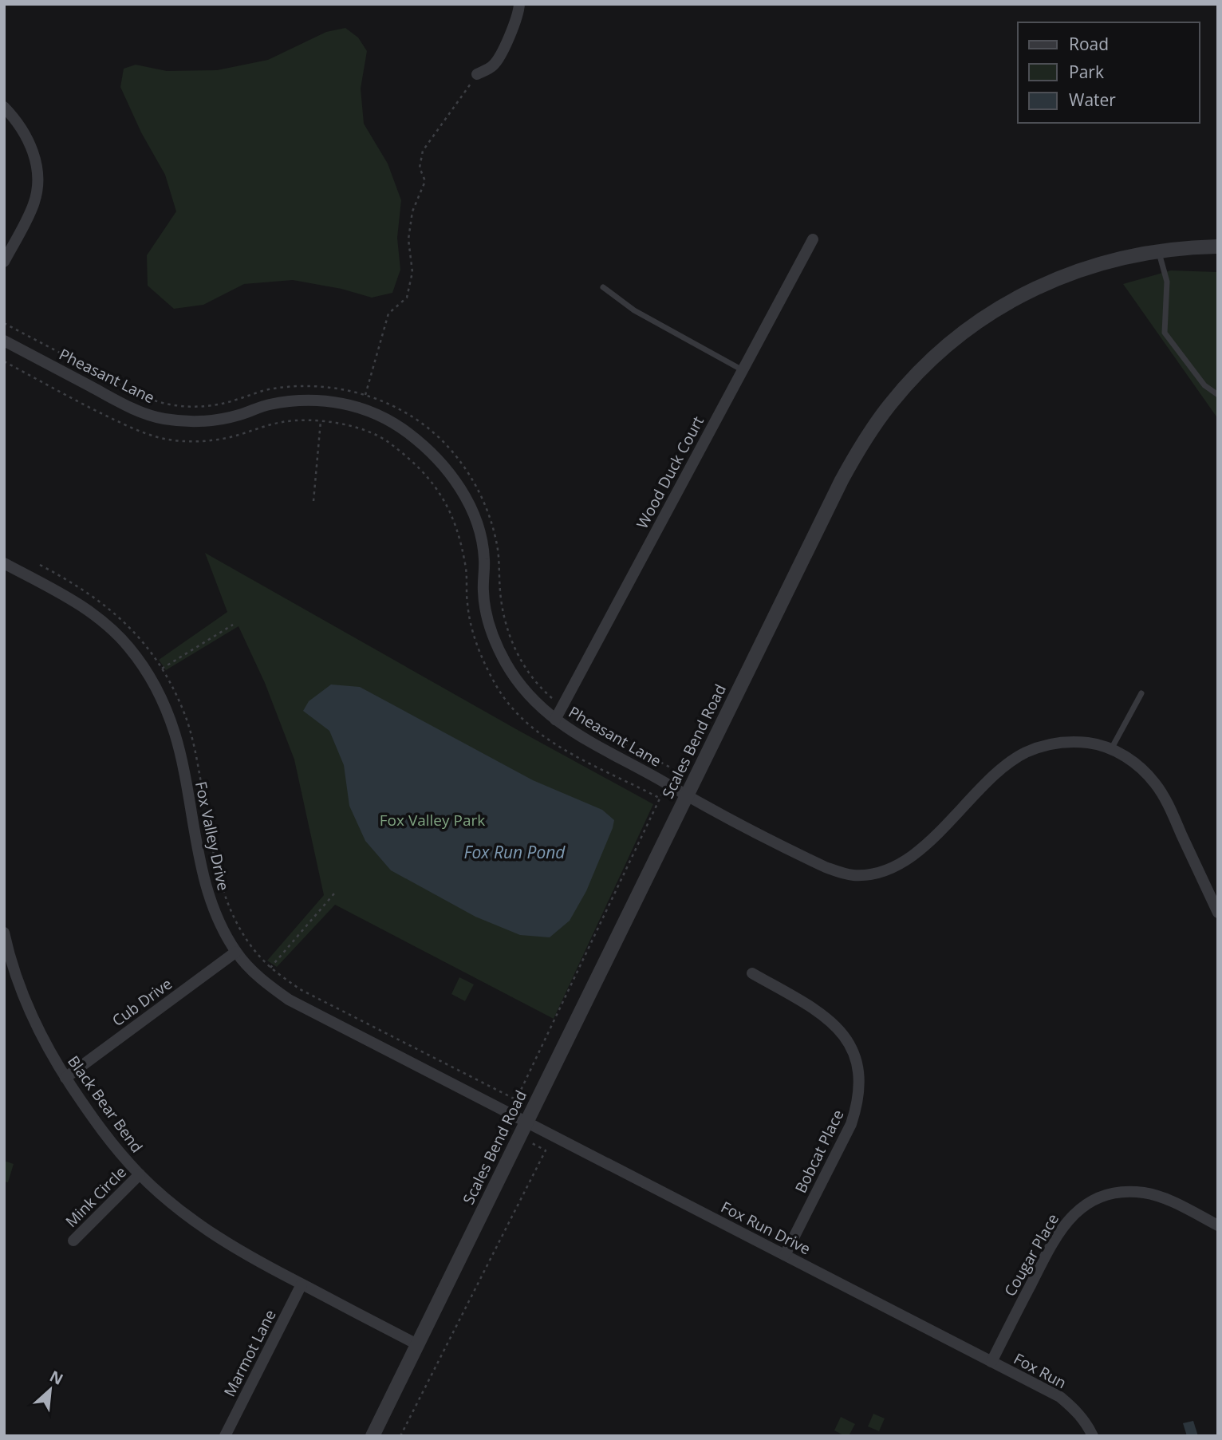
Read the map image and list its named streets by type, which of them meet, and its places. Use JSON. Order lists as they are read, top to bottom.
{
  "streets": {
    "street": [
      "Pheasant Lane",
      "Wood Duck Court",
      "Scales Bend Road",
      "Fox Valley Drive",
      "Cub Drive",
      "Black Bear Bend",
      "Bobcat Place",
      "Mink Circle",
      "Fox Run Drive",
      "Cougar Place",
      "Marmot Lane",
      "Fox Run"
    ]
  },
  "crossings": [
    ["Pheasant Lane", "Wood Duck Court"],
    ["Pheasant Lane", "Scales Bend Road"],
    ["Scales Bend Road", "Fox Valley Drive"],
    ["Scales Bend Road", "Black Bear Bend"],
    ["Scales Bend Road", "Fox Run Drive"],
    ["Fox Valley Drive", "Cub Drive"],
    ["Fox Valley Drive", "Fox Run Drive"],
    ["Cub Drive", "Black Bear Bend"],
    ["Black Bear Bend", "Mink Circle"],
    ["Black Bear Bend", "Marmot Lane"],
    ["Bobcat Place", "Fox Run Drive"],
    ["Fox Run Drive", "Cougar Place"],
    ["Fox Run Drive", "Fox Run"],
    ["Cougar Place", "Fox Run"]
  ],
  "water": ["Fox Run Pond"],
  "parks": ["Fox Valley Park"],
  "legend": ["Road", "Park", "Water"],
  "north": "top right"
}
